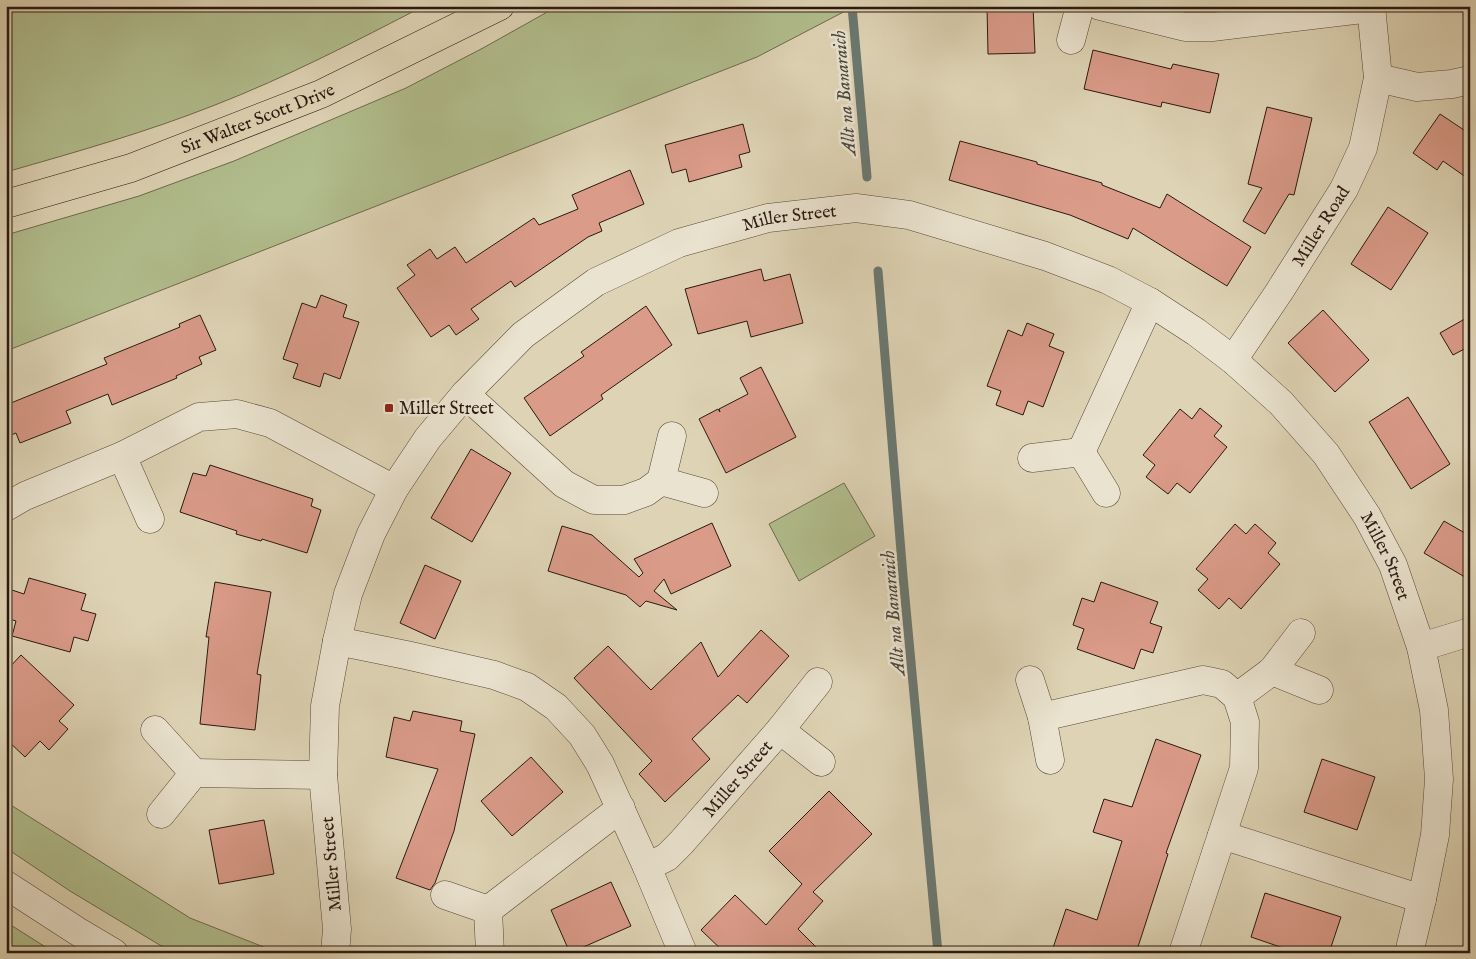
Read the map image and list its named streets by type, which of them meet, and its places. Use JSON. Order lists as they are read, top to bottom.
{
  "streets": {
    "main road": ["Sir Walter Scott Drive"],
    "street": ["Miller Street", "Miller Road"]
  },
  "crossings": [
    ["Miller Street", "Miller Road"]
  ],
  "water": ["Allt na Banaraich"],
  "places": {
    "transit": ["Miller Street"]
  }
}
